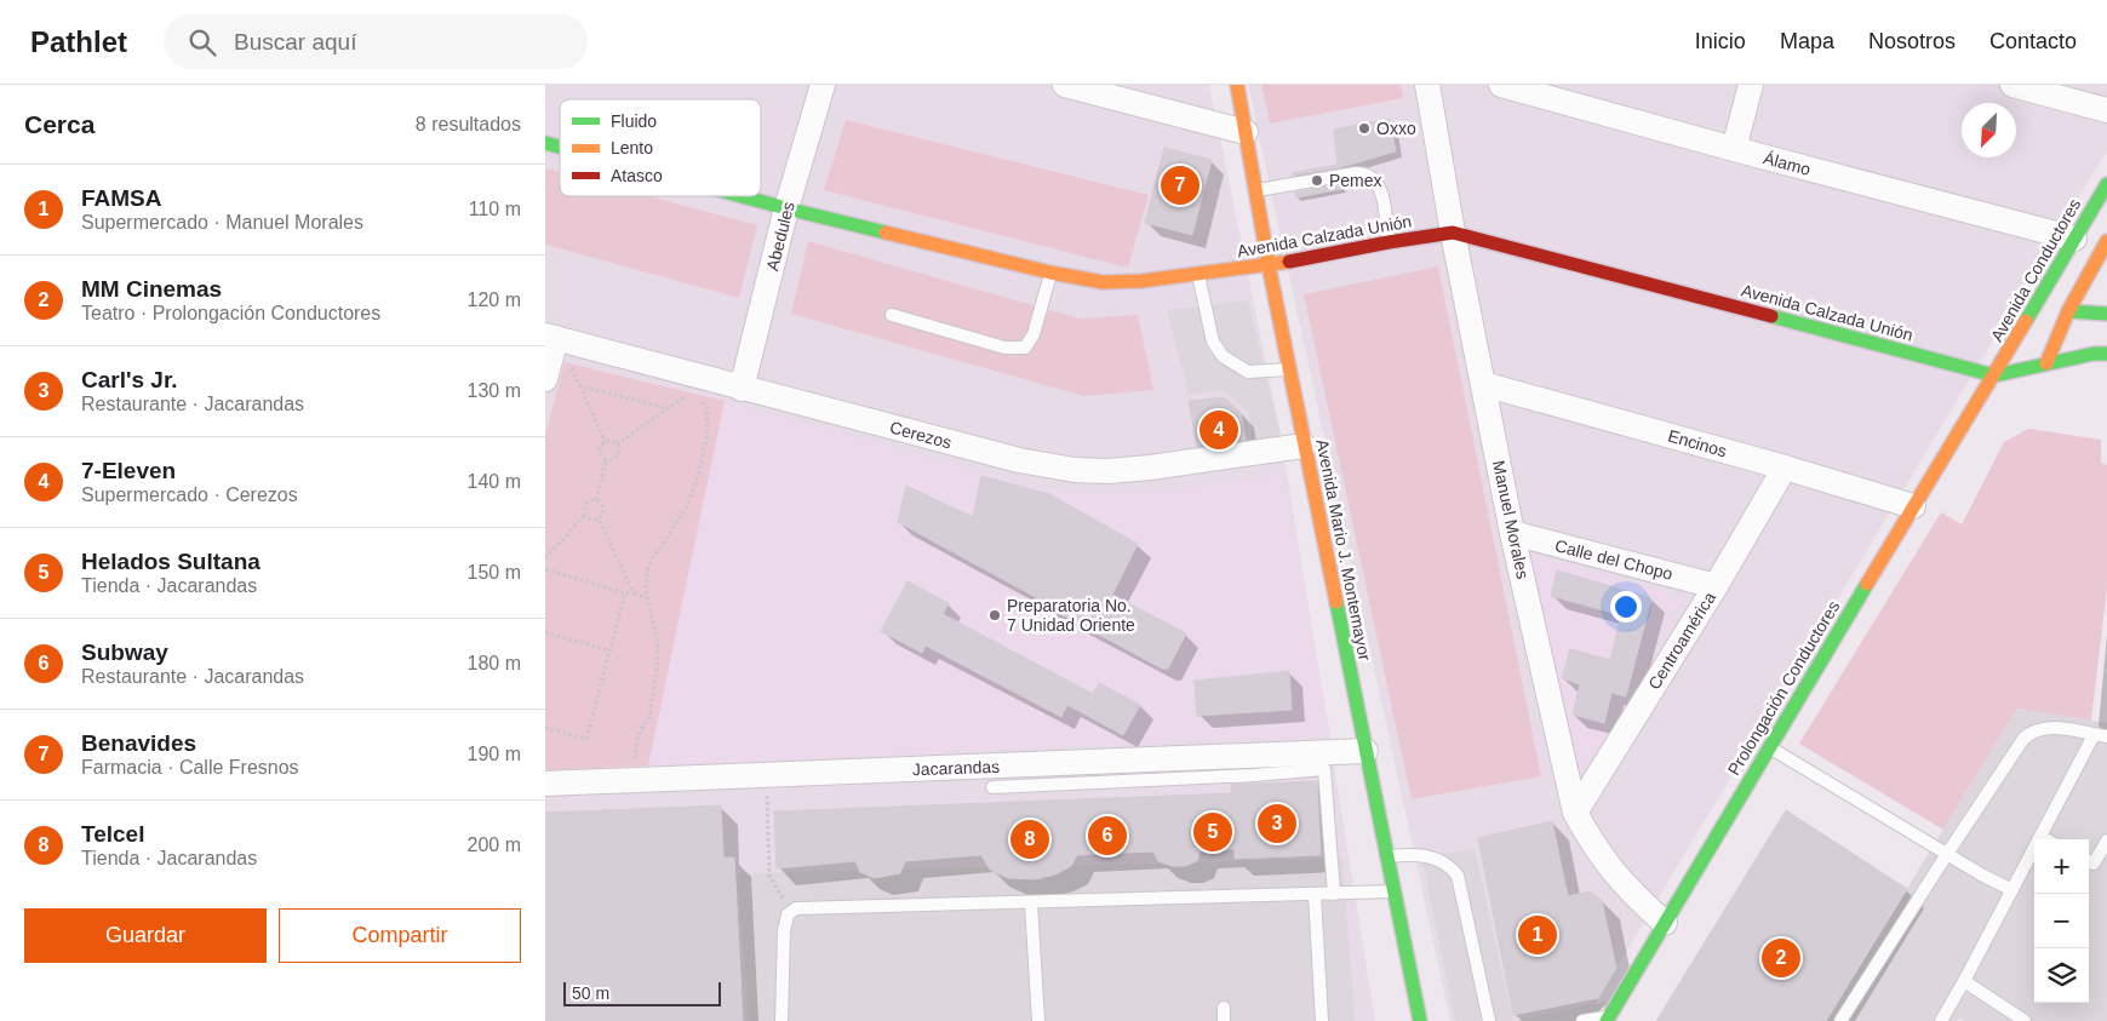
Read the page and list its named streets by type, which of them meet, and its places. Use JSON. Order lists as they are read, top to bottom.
{
  "streets": {
    "main road": [
      "Avenida Calzada Unión",
      "Avenida Conductores",
      "Avenida Mario J. Montemayor",
      "Prolongación Conductores"
    ],
    "street": [
      "Álamo",
      "Abedules",
      "Cerezos",
      "Encinos",
      "Manuel Morales",
      "Calle del Chopo",
      "Centroamérica",
      "Jacarandas"
    ]
  },
  "crossings": [
    ["Álamo", "Avenida Conductores"],
    ["Abedules", "Avenida Calzada Unión"],
    ["Abedules", "Cerezos"],
    ["Avenida Calzada Unión", "Avenida Conductores"],
    ["Avenida Calzada Unión", "Manuel Morales"],
    ["Avenida Calzada Unión", "Avenida Mario J. Montemayor"],
    ["Avenida Calzada Unión", "Prolongación Conductores"],
    ["Avenida Conductores", "Prolongación Conductores"],
    ["Cerezos", "Avenida Mario J. Montemayor"],
    ["Encinos", "Manuel Morales"],
    ["Encinos", "Centroamérica"],
    ["Encinos", "Prolongación Conductores"],
    ["Manuel Morales", "Calle del Chopo"],
    ["Manuel Morales", "Centroamérica"],
    ["Manuel Morales", "Prolongación Conductores"],
    ["Avenida Mario J. Montemayor", "Jacarandas"],
    ["Calle del Chopo", "Centroamérica"]
  ],
  "places": ["Oxxo", "Pemex", "Preparatoria No. 7 Unidad Oriente"],
  "legend": ["Fluido", "Lento", "Atasco"],
  "scale_bar": "50 m",
  "north": "bottom left",
  "page": {
    "header": "Pathlet",
    "search": "Buscar aquí",
    "nav": [
      "Inicio",
      "Mapa",
      "Nosotros",
      "Contacto"
    ],
    "heading": ["Cerca", "8 resultados"],
    "list": [
      {
        "mark": "1",
        "name": "FAMSA",
        "note": "Supermercado · Manuel Morales",
        "value": "110 m"
      },
      {
        "mark": "2",
        "name": "MM Cinemas",
        "note": "Teatro · Prolongación Conductores",
        "value": "120 m"
      },
      {
        "mark": "3",
        "name": "Carl's Jr.",
        "note": "Restaurante · Jacarandas",
        "value": "130 m"
      },
      {
        "mark": "4",
        "name": "7-Eleven",
        "note": "Supermercado · Cerezos",
        "value": "140 m"
      },
      {
        "mark": "5",
        "name": "Helados Sultana",
        "note": "Tienda · Jacarandas",
        "value": "150 m"
      },
      {
        "mark": "6",
        "name": "Subway",
        "note": "Restaurante · Jacarandas",
        "value": "180 m"
      },
      {
        "mark": "7",
        "name": "Benavides",
        "note": "Farmacia · Calle Fresnos",
        "value": "190 m"
      },
      {
        "mark": "8",
        "name": "Telcel",
        "note": "Tienda · Jacarandas",
        "value": "200 m"
      }
    ],
    "pins": [
      "7",
      "4",
      "3",
      "5",
      "6",
      "8",
      "1",
      "2"
    ],
    "map_buttons": ["+", "−"],
    "buttons": ["Guardar", "Compartir"],
    "scale": "50 m"
  }
}
